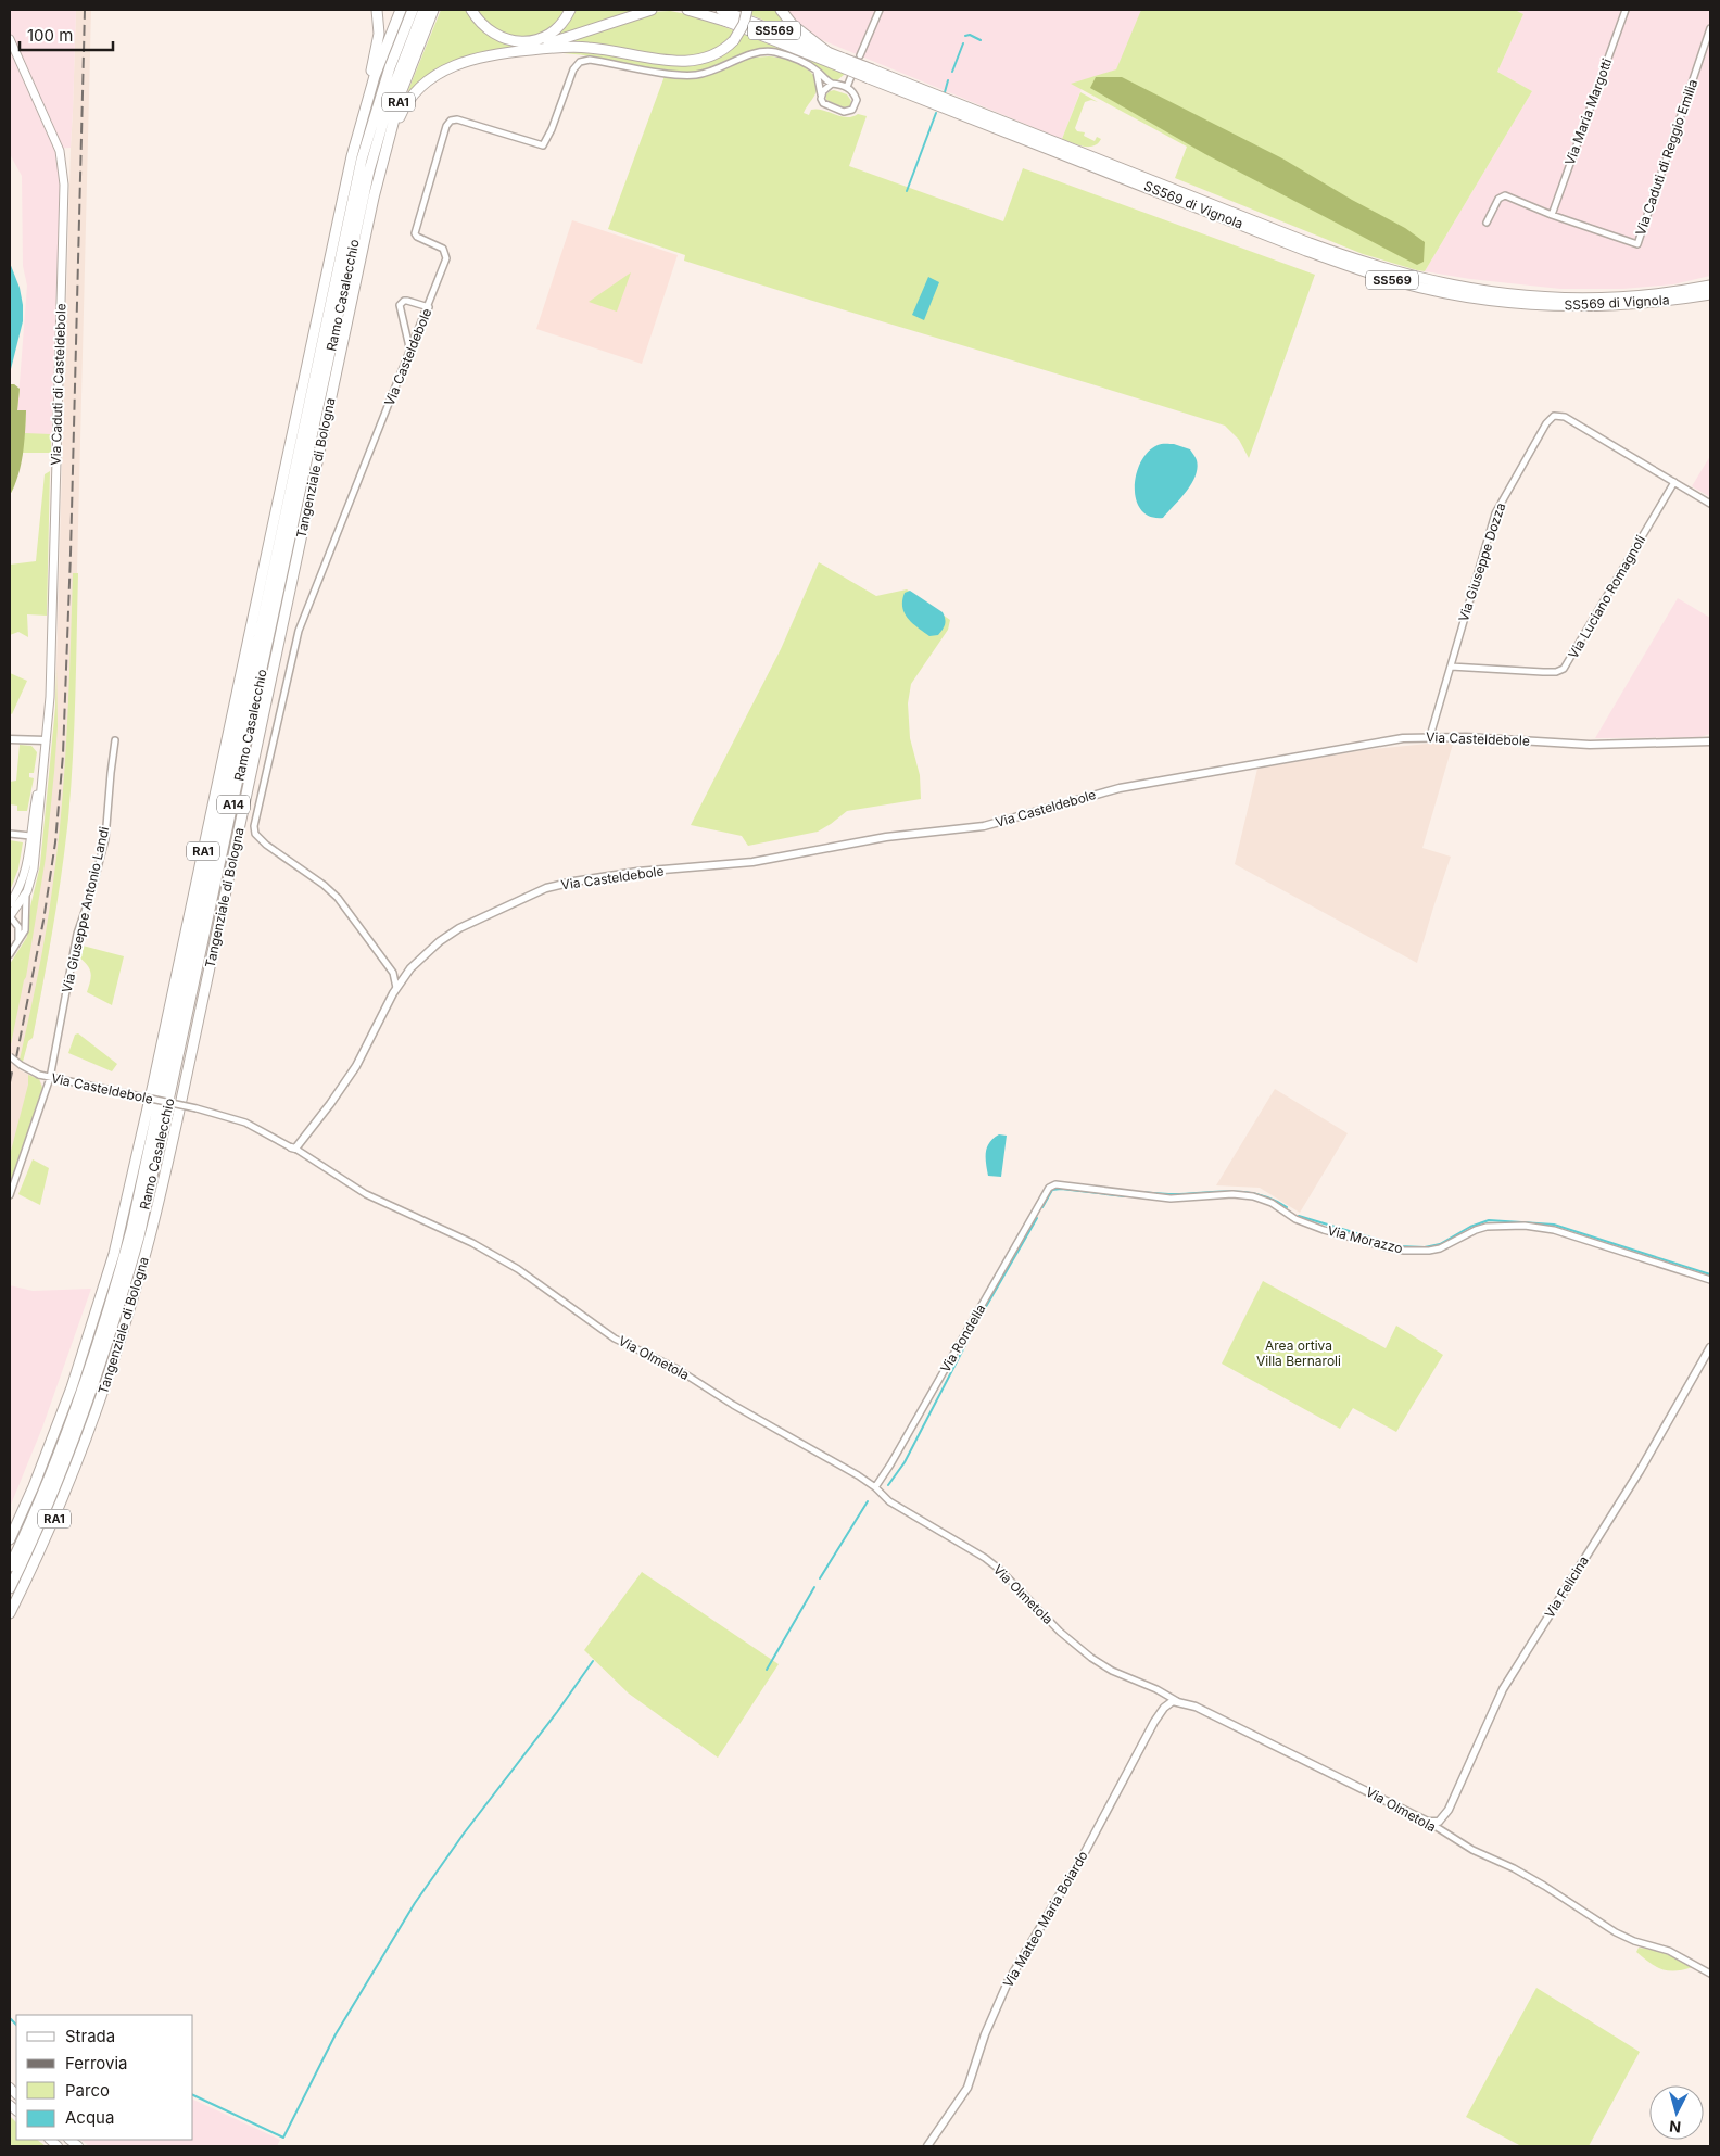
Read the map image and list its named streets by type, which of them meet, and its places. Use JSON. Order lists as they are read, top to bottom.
{
  "streets": {
    "highway": [
      "SS569",
      "RA1",
      "SS569 di Vignola",
      "Ramo Casalecchio",
      "Tangenziale di Bologna",
      "A14"
    ],
    "main road": ["Via Caduti di Casteldebole"],
    "street": [
      "Via Maria Margotti",
      "Via Caduti di Reggio Emilia",
      "Via Casteldebole",
      "Via Giuseppe Dozza",
      "Via Luciano Romagnoli",
      "Via Giuseppe Antonio Landi",
      "Via Morazzo",
      "Via Rondella",
      "Via Olmetola",
      "Via Felicina",
      "Via Matteo Maria Boiardo"
    ]
  },
  "crossings": [
    ["Via Maria Margotti", "Via Caduti di Reggio Emilia"],
    ["Via Casteldebole", "Via Giuseppe Dozza"],
    ["Via Casteldebole", "Via Giuseppe Antonio Landi"],
    ["Via Casteldebole", "Via Olmetola"],
    ["Via Giuseppe Dozza", "Via Luciano Romagnoli"],
    ["Via Morazzo", "Via Rondella"],
    ["Via Rondella", "Via Olmetola"],
    ["Via Olmetola", "Via Felicina"],
    ["Via Olmetola", "Via Matteo Maria Boiardo"]
  ],
  "parks": ["Area ortiva Villa Bernaroli"],
  "legend": [
    "Strada",
    "Ferrovia",
    "Parco",
    "Acqua"
  ],
  "scale_bar": "100 m",
  "north": "bottom"
}
